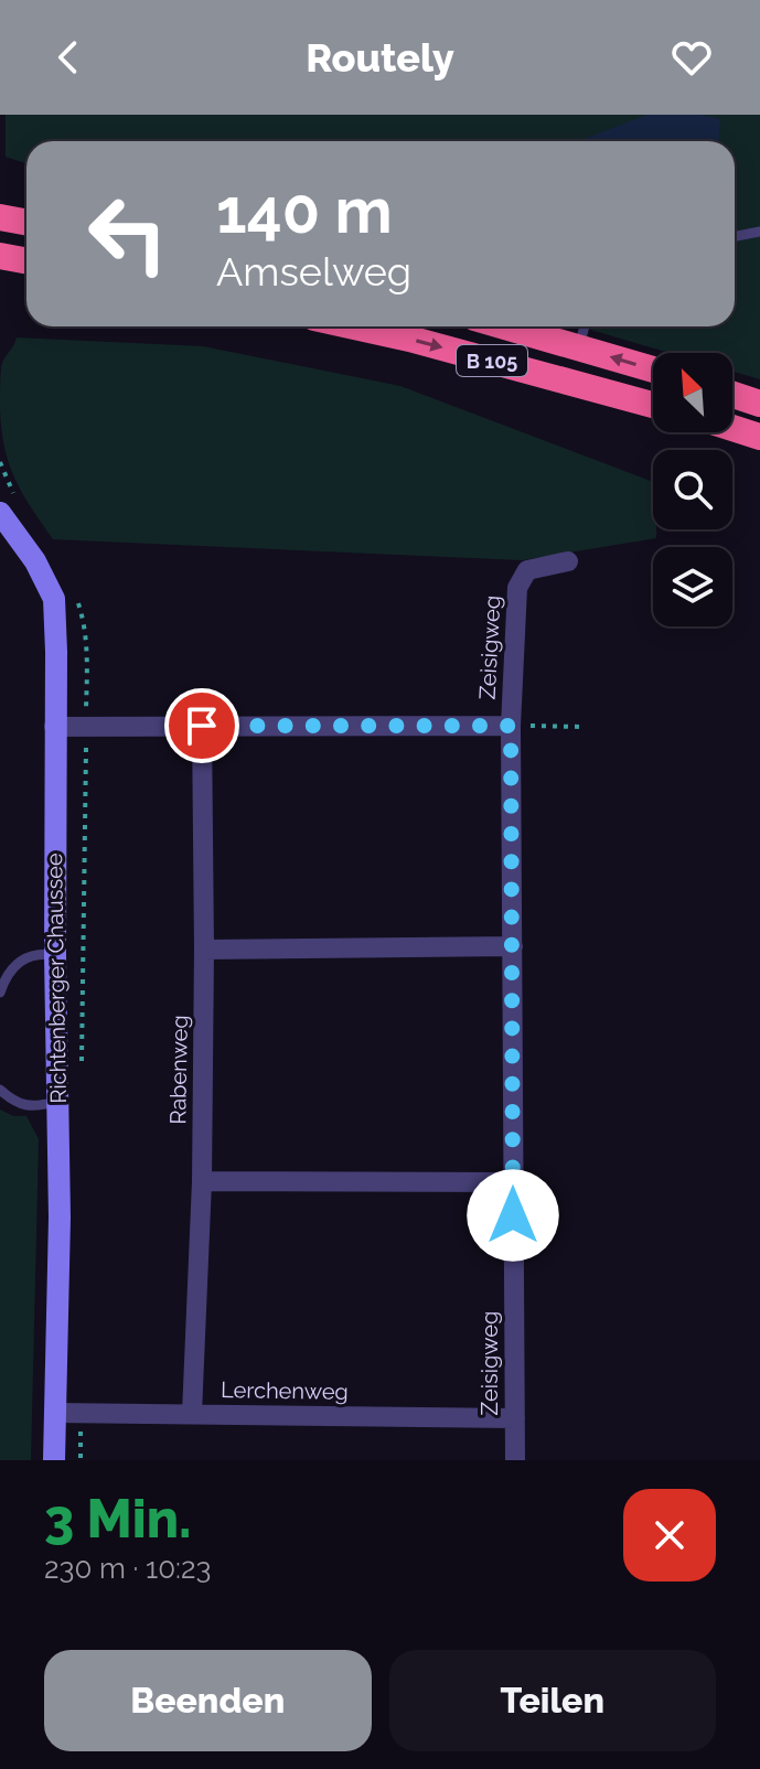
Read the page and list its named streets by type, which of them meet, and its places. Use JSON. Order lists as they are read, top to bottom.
{
  "streets": {
    "highway": ["B 105"],
    "street": [
      "Zeisigweg",
      "Richtenberger Chaussee",
      "Rabenweg",
      "Lerchenweg"
    ]
  },
  "crossings": [
    ["Zeisigweg", "Lerchenweg"],
    ["Richtenberger Chaussee", "Lerchenweg"],
    ["Rabenweg", "Lerchenweg"]
  ],
  "north": "top left",
  "page": {
    "header": "Routely",
    "turn": ["140 m", "Amselweg"],
    "heading": ["3 Min.", "230 m · 10:23"],
    "buttons": ["Beenden", "Teilen"]
  }
}
